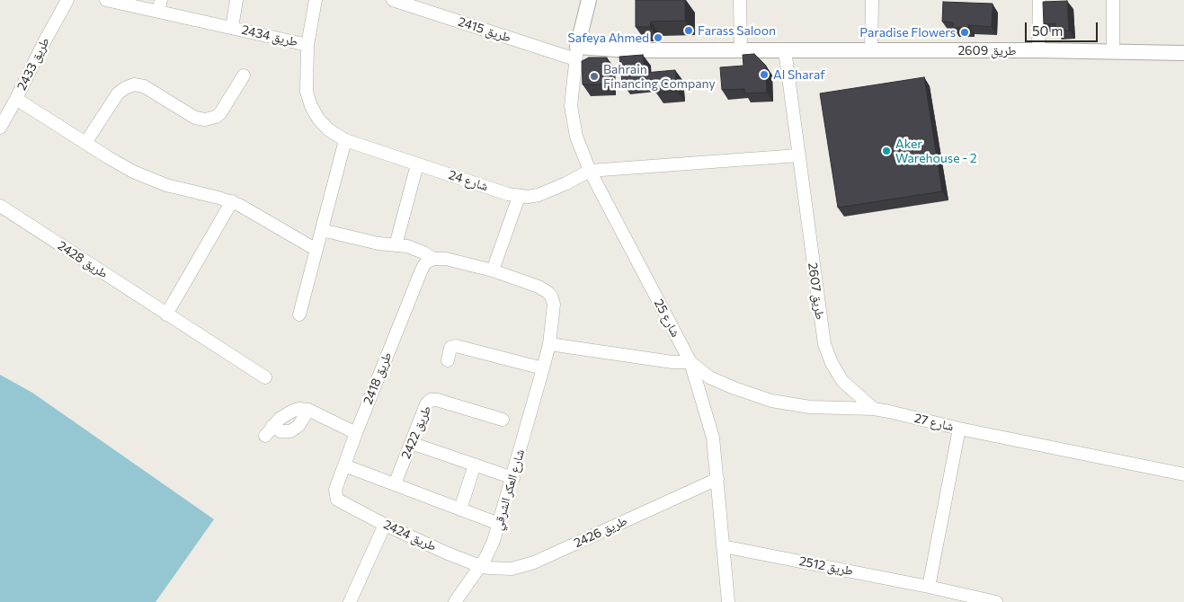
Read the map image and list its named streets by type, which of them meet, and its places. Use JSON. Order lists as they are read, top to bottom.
{
  "streets": {
    "street": [
      "طريق 2415",
      "طريق 2434",
      "طريق 2609",
      "طريق 2433",
      "شارع 24",
      "طريق 2428",
      "طريق 2607",
      "شارع 25",
      "طريق 2418",
      "شارع 27",
      "طريق 2422",
      "شارع العكر الشرقي",
      "طريق 2426",
      "طريق 2424",
      "طريق 2512"
    ]
  },
  "crossings": [
    ["طريق 2415", "طريق 2609"],
    ["طريق 2415", "شارع 25"],
    ["طريق 2434", "شارع 24"],
    ["طريق 2609", "طريق 2607"],
    ["طريق 2609", "شارع 25"],
    ["شارع 24", "شارع 25"],
    ["طريق 2607", "شارع 27"],
    ["شارع 25", "شارع 27"],
    ["شارع 25", "طريق 2426"],
    ["شارع 25", "طريق 2512"],
    ["طريق 2418", "طريق 2424"],
    ["شارع العكر الشرقي", "طريق 2426"],
    ["شارع العكر الشرقي", "طريق 2424"],
    ["طريق 2426", "طريق 2424"]
  ],
  "places": [
    "Farass Saloon",
    "Paradise Flowers",
    "Safeya Ahmed",
    "Al Sharaf",
    "Bahrain Financing Company",
    "Aker Warehouse - 2"
  ],
  "scale_bar": "50 m"
}
